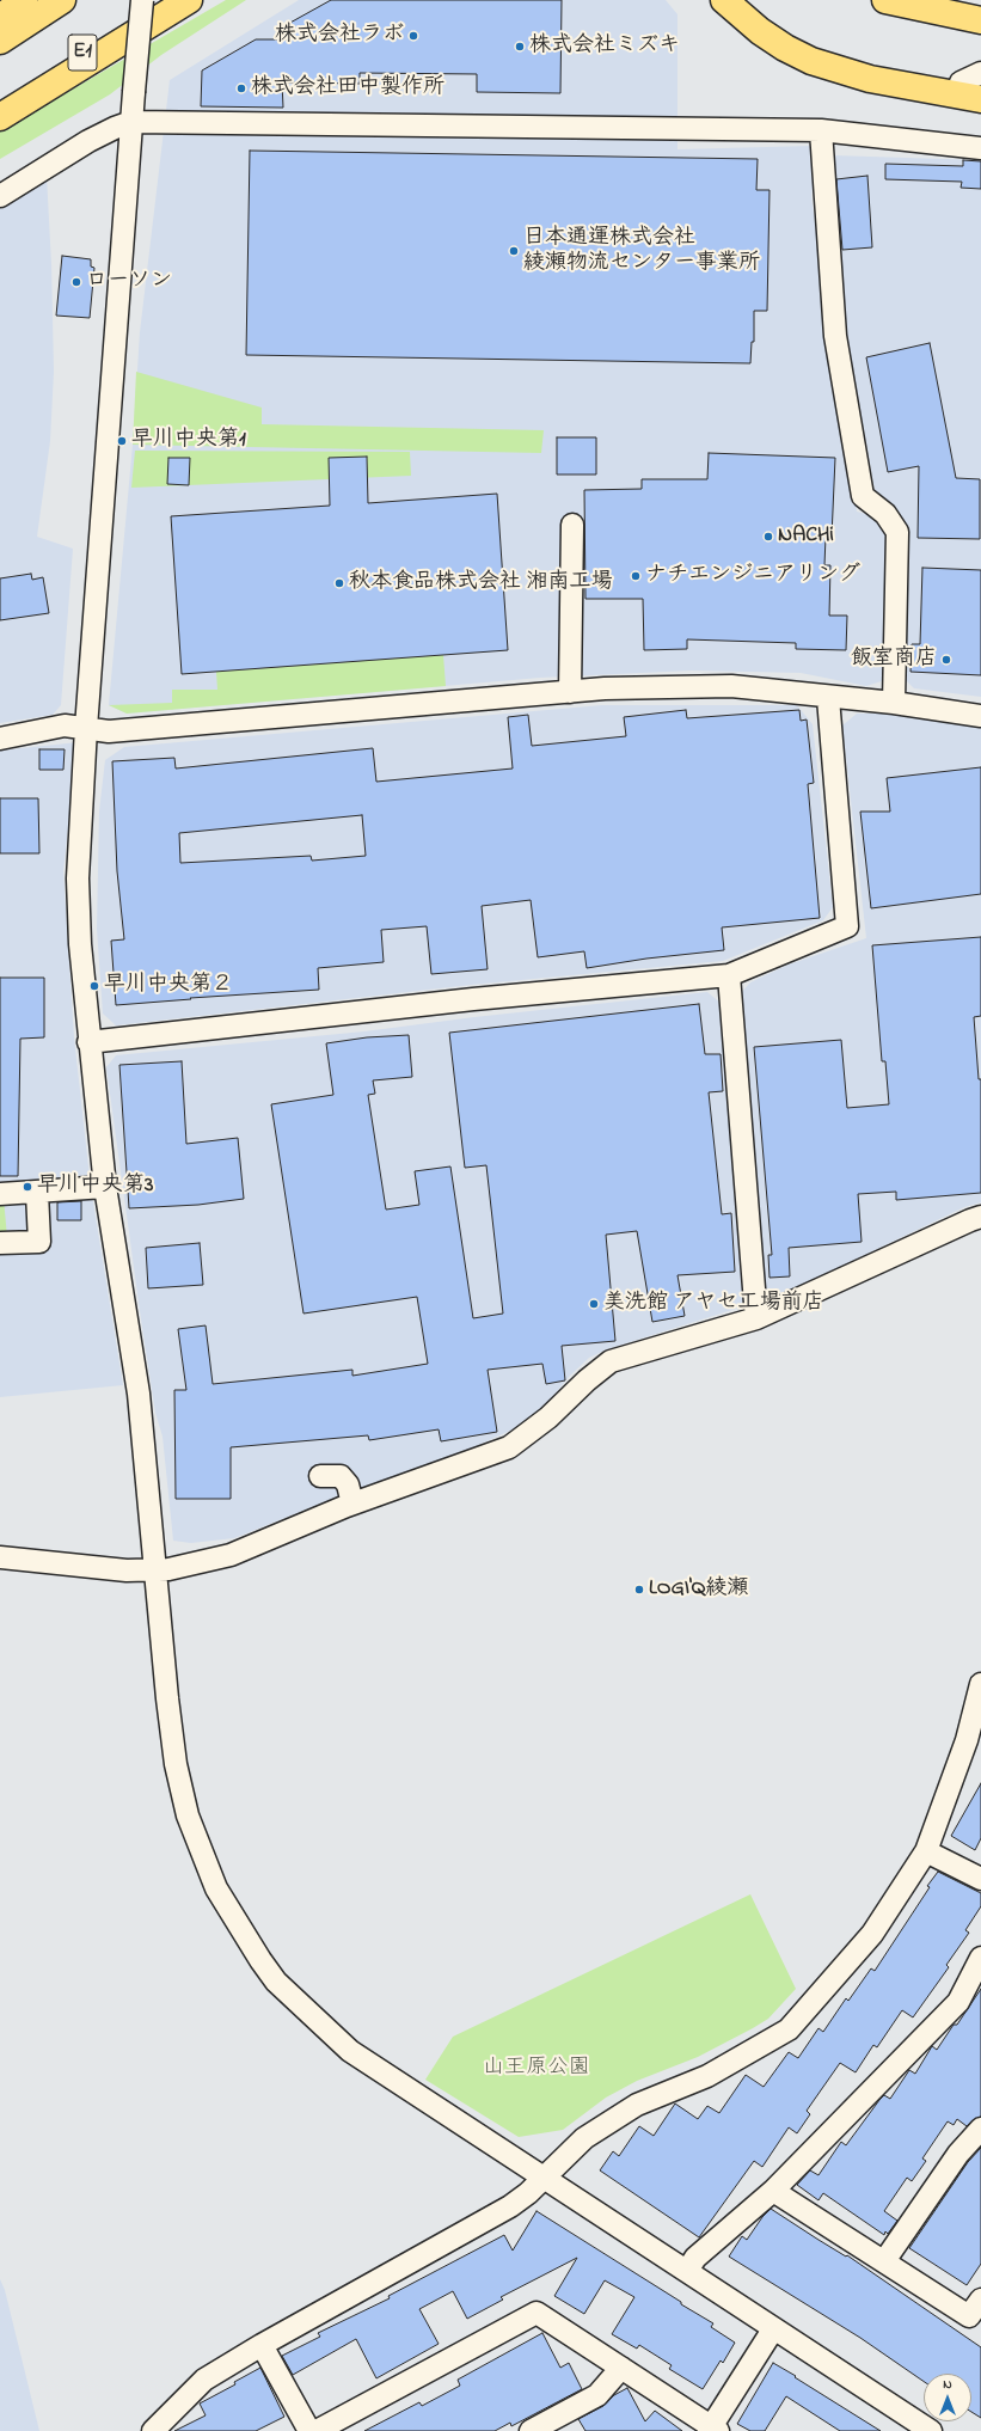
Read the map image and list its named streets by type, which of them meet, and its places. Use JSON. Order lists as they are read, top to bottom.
{
  "streets": {
    "highway": ["E1"]
  },
  "parks": ["山王原公園"],
  "places": [
    "株式会社ラボ",
    "株式会社ミズキ",
    "株式会社田中製作所",
    "日本通運株式会社 綾瀬物流センター事業所",
    "ローソン",
    "早川中央第1",
    "NACHi",
    "ナチエンジニアリング",
    "秋本食品株式会社 湘南工場",
    "飯室商店",
    "早川中央第２",
    "早川中央第3",
    "美洗館 アヤセ工場前店",
    "LOGI'Q綾瀬"
  ],
  "north": "top"
}
